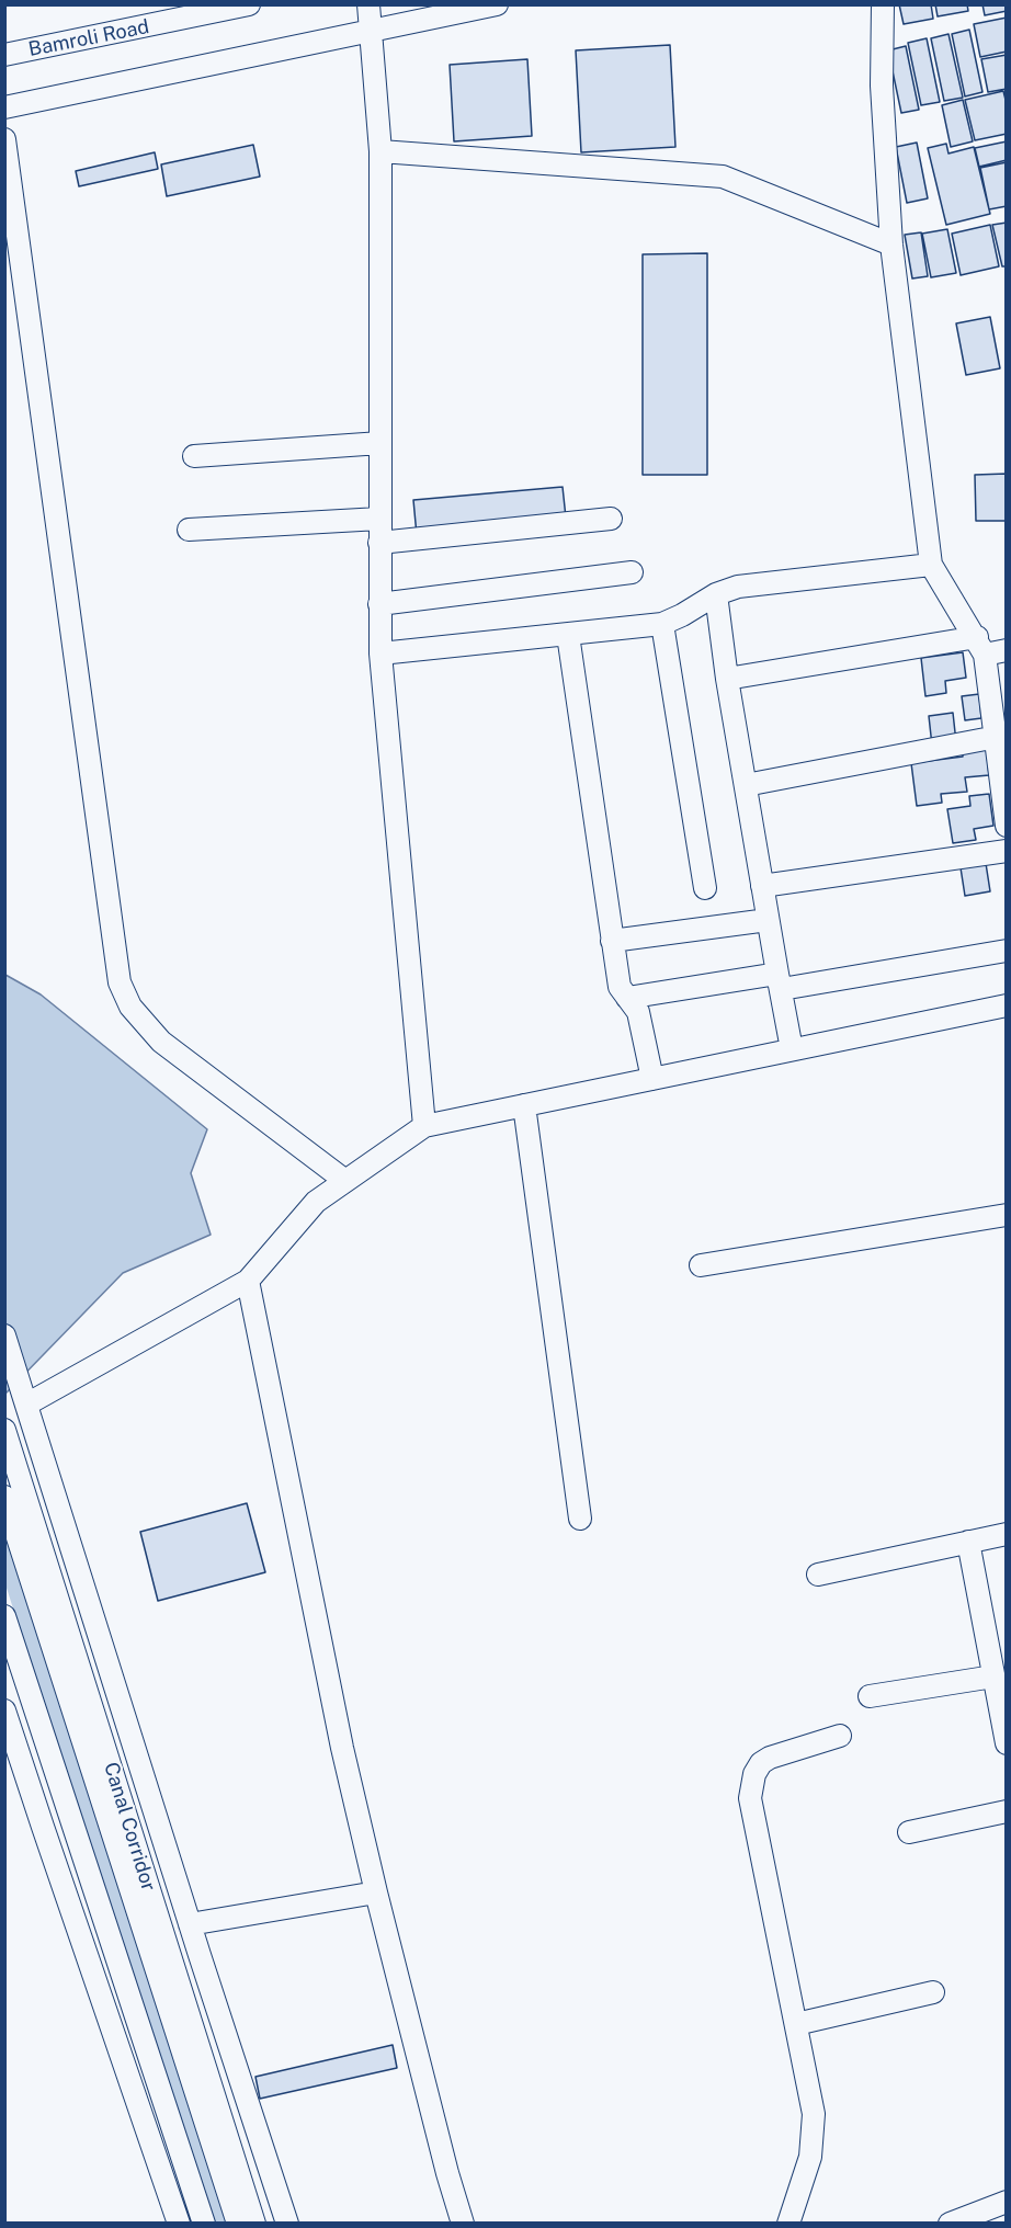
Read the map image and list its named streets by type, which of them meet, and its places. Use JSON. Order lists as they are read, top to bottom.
{
  "streets": {
    "street": ["Bamroli Road", "Canal Corridor"]
  }
}
